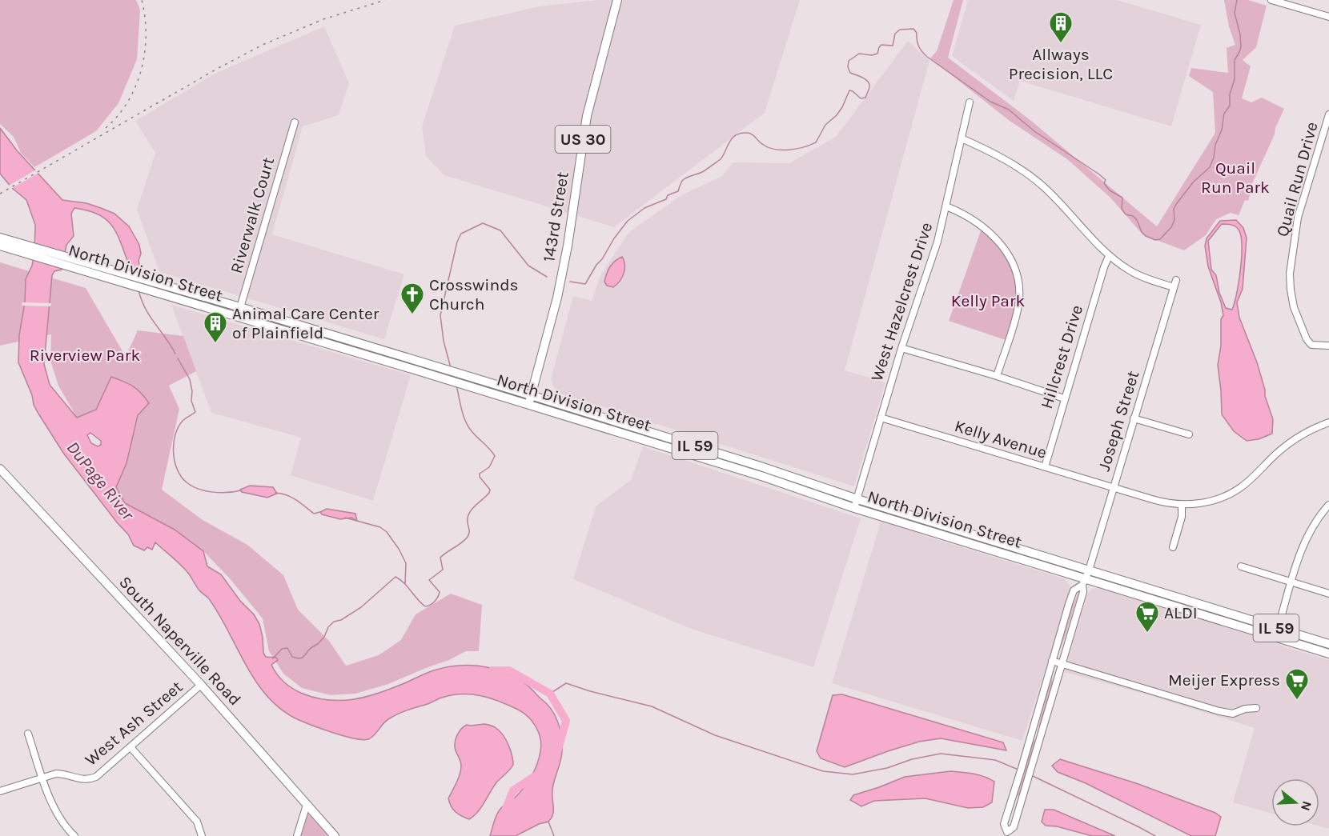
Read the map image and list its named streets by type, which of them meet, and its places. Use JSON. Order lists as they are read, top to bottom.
{
  "streets": {
    "main road": [
      "US 30",
      "143rd Street",
      "North Division Street",
      "IL 59",
      "South Naperville Road"
    ],
    "street": [
      "Quail Run Drive",
      "Riverwalk Court",
      "West Hazelcrest Drive",
      "Hillcrest Drive",
      "Joseph Street",
      "Kelly Avenue",
      "West Ash Street"
    ]
  },
  "crossings": [
    ["Riverwalk Court", "North Division Street"],
    ["143rd Street", "North Division Street"],
    ["North Division Street", "West Hazelcrest Drive"],
    ["North Division Street", "Joseph Street"],
    ["West Hazelcrest Drive", "Kelly Avenue"],
    ["Hillcrest Drive", "Kelly Avenue"],
    ["Joseph Street", "Kelly Avenue"],
    ["South Naperville Road", "West Ash Street"]
  ],
  "water": ["DuPage River"],
  "parks": ["Quail Run Park", "Kelly Park", "Riverview Park"],
  "places": {
    "building": ["Allways Precision, LLC", "Animal Care Center of Plainfield"],
    "church": ["Crosswinds Church"],
    "supermarket": ["ALDI", "Meijer Express"]
  },
  "north": "right"
}
